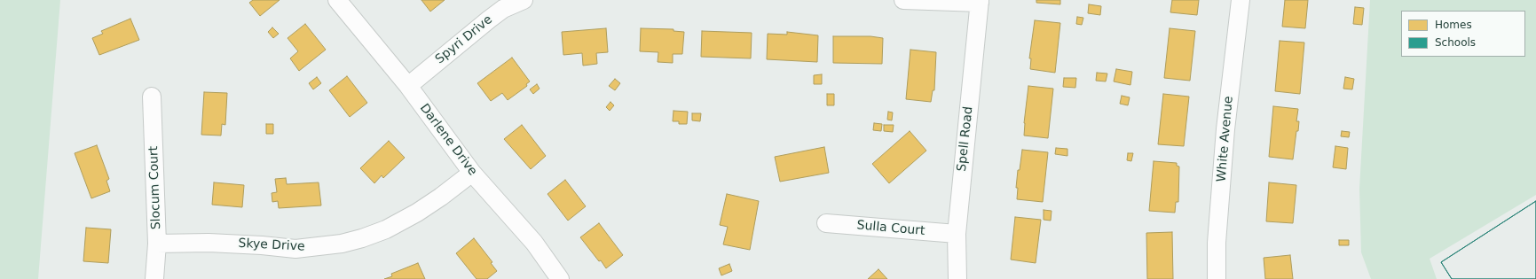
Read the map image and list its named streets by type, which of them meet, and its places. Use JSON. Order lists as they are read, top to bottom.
{
  "streets": {
    "street": [
      "Spyri Drive",
      "Spell Road",
      "White Avenue",
      "Darlene Drive",
      "Slocum Court",
      "Sulla Court",
      "Skye Drive"
    ]
  },
  "crossings": [
    ["Spyri Drive", "Darlene Drive"],
    ["Spell Road", "Sulla Court"],
    ["Darlene Drive", "Skye Drive"],
    ["Slocum Court", "Skye Drive"]
  ],
  "legend": ["Homes", "Schools"]
}
